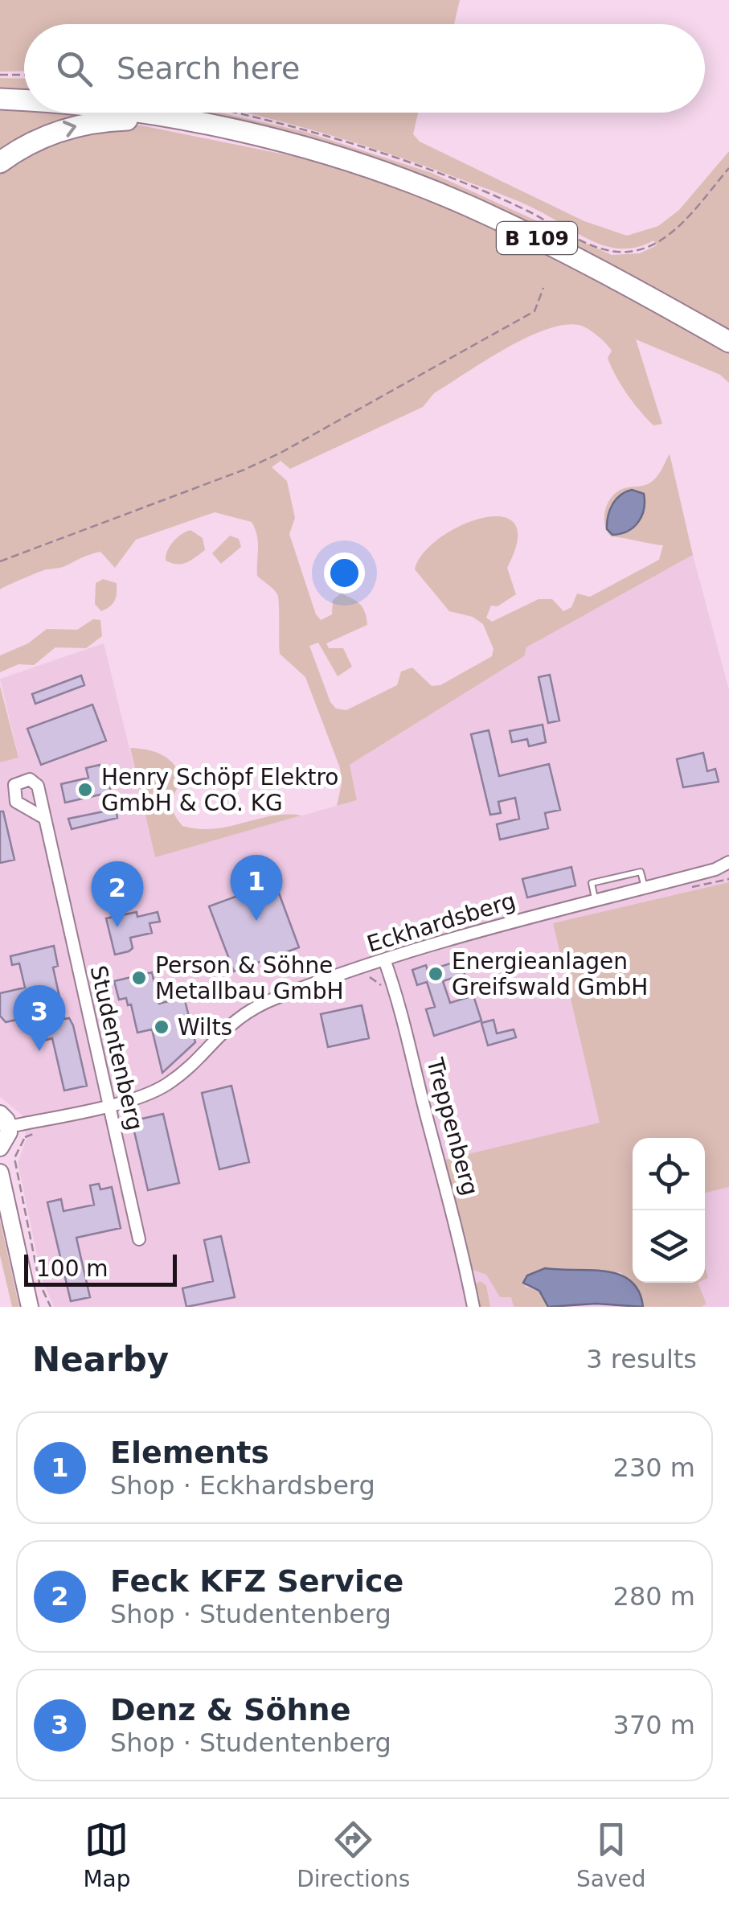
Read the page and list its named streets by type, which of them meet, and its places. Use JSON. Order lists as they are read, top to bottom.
{
  "streets": {
    "highway": ["B 109"],
    "street": ["Eckhardsberg", "Studentenberg", "Treppenberg"]
  },
  "crossings": [
    ["Eckhardsberg", "Studentenberg"],
    ["Eckhardsberg", "Treppenberg"]
  ],
  "places": [
    "Henry Schöpf Elektro GmbH & CO. KG",
    "Energieanlagen Greifswald GmbH",
    "Person & Söhne Metallbau GmbH",
    "Wilts"
  ],
  "scale_bar": "100 m",
  "page": {
    "search": "Search here",
    "pins": ["1", "2", "3"],
    "scale": "100 m",
    "heading": ["Nearby", "3 results"],
    "list": [
      {
        "mark": "1",
        "name": "Elements",
        "note": "Shop · Eckhardsberg",
        "value": "230 m"
      },
      {
        "mark": "2",
        "name": "Feck KFZ Service",
        "note": "Shop · Studentenberg",
        "value": "280 m"
      },
      {
        "mark": "3",
        "name": "Denz & Söhne",
        "note": "Shop · Studentenberg",
        "value": "370 m"
      }
    ],
    "nav": ["Map", "Directions", "Saved"]
  }
}
